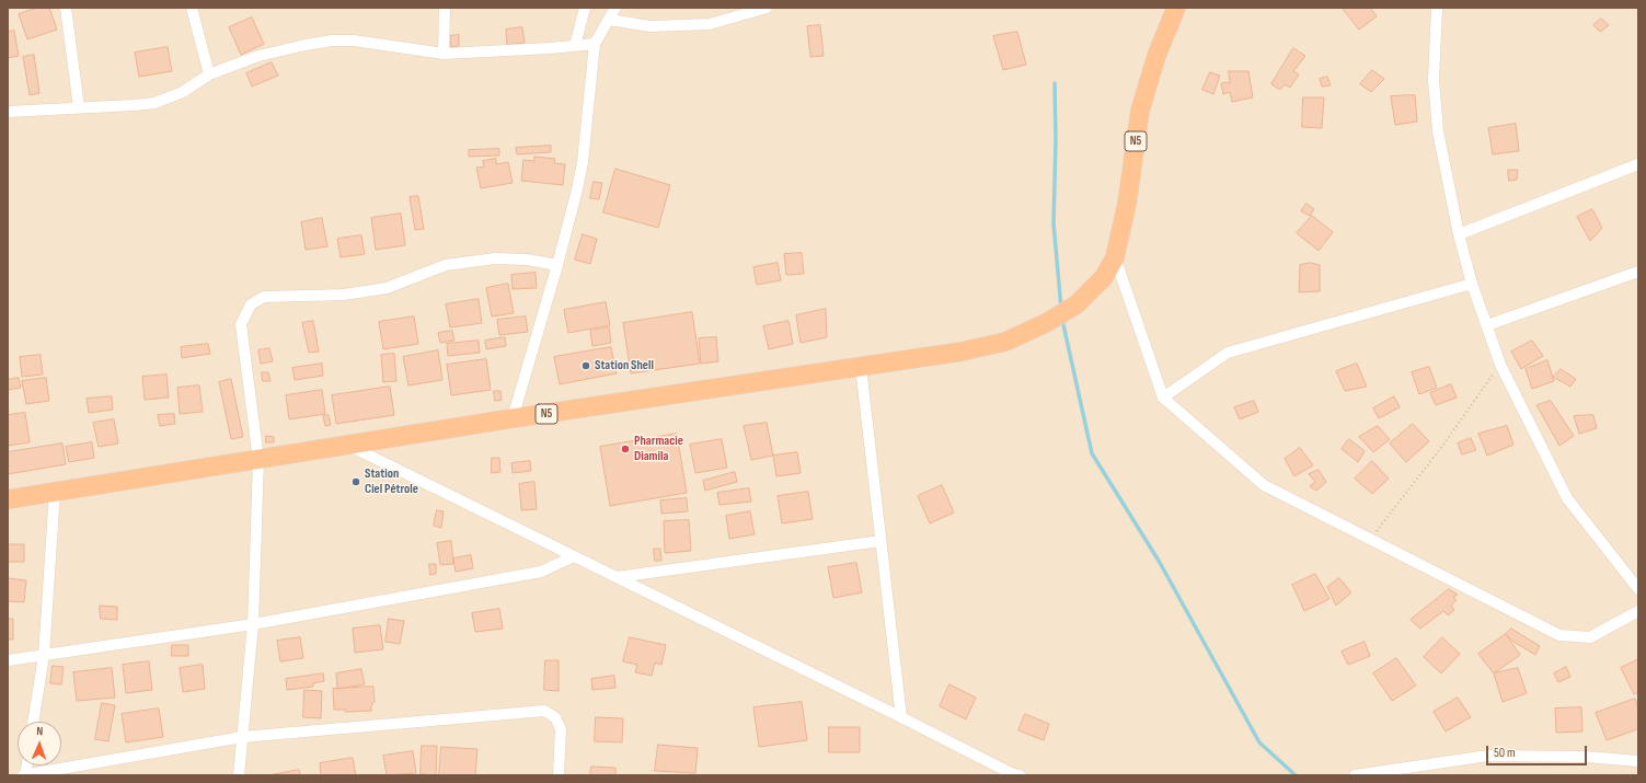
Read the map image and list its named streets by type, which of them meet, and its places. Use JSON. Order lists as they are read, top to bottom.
{
  "streets": {
    "highway": ["N5"]
  },
  "places": ["Station Shell", "Pharmacie Diamila", "Station Ciel Pétrole"],
  "scale_bar": "50 m",
  "north": "top"
}
